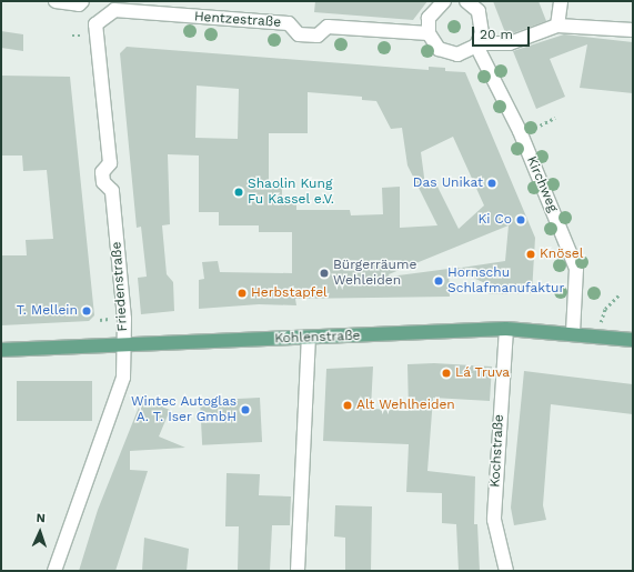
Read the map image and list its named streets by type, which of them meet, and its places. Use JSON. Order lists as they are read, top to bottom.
{
  "streets": {
    "main road": ["Kohlenstraße"],
    "street": [
      "Hentzestraße",
      "Kirchweg",
      "Friedenstraße",
      "Kochstraße"
    ]
  },
  "crossings": [
    ["Hentzestraße", "Friedenstraße"],
    ["Kirchweg", "Kohlenstraße"],
    ["Friedenstraße", "Kohlenstraße"],
    ["Kohlenstraße", "Kochstraße"]
  ],
  "places": [
    "Das Unikat",
    "Shaolin Kung Fu Kassel e.V.",
    "Ki Co",
    "Knösel",
    "Bürgerräume Wehleiden",
    "Hornschu Schlafmanufaktur",
    "Herbstapfel",
    "T. Mellein",
    "Lá Truva",
    "Alt Wehlheiden",
    "Wintec Autoglas A. T. Iser GmbH"
  ],
  "scale_bar": "20 m",
  "north": "top"
}
